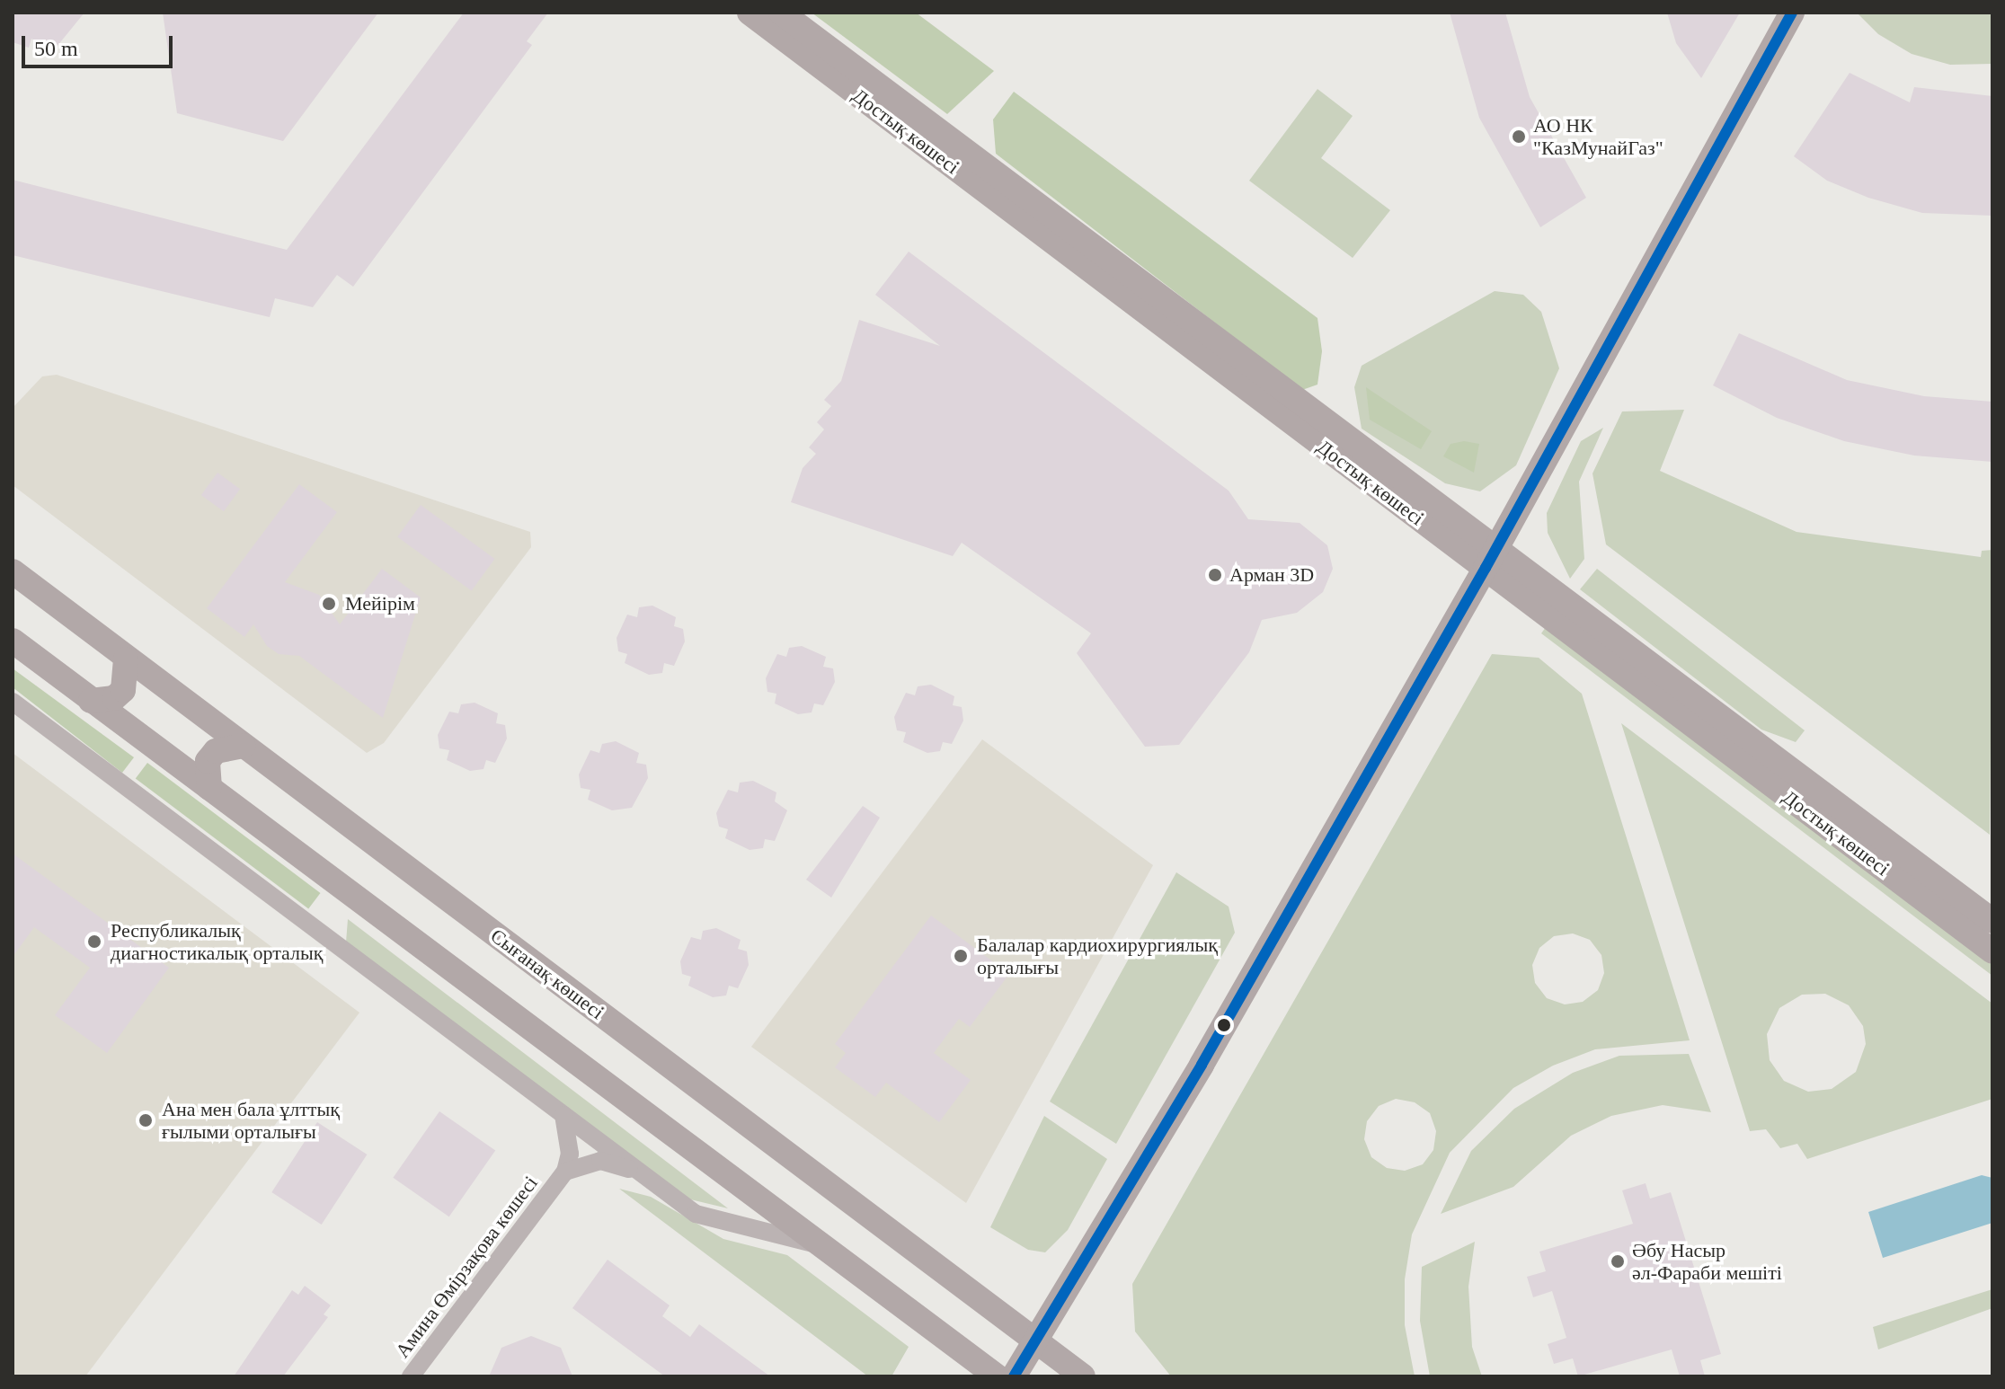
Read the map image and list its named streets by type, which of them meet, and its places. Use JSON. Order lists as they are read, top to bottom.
{
  "streets": {
    "main road": ["Достық көшесі", "Сығанақ көшесі"],
    "street": ["Амина Өмірзақова көшесі"]
  },
  "places": [
    "АО НК \"КазМунайГаз\"",
    "Арман 3D",
    "Мейірім",
    "Республикалық диагностикалық орталық",
    "Балалар кардиохирургиялық орталығы",
    "Ана мен бала ұлттық ғылыми орталығы",
    "Әбу Насыр әл-Фараби мешіті"
  ],
  "scale_bar": "50 m"
}
